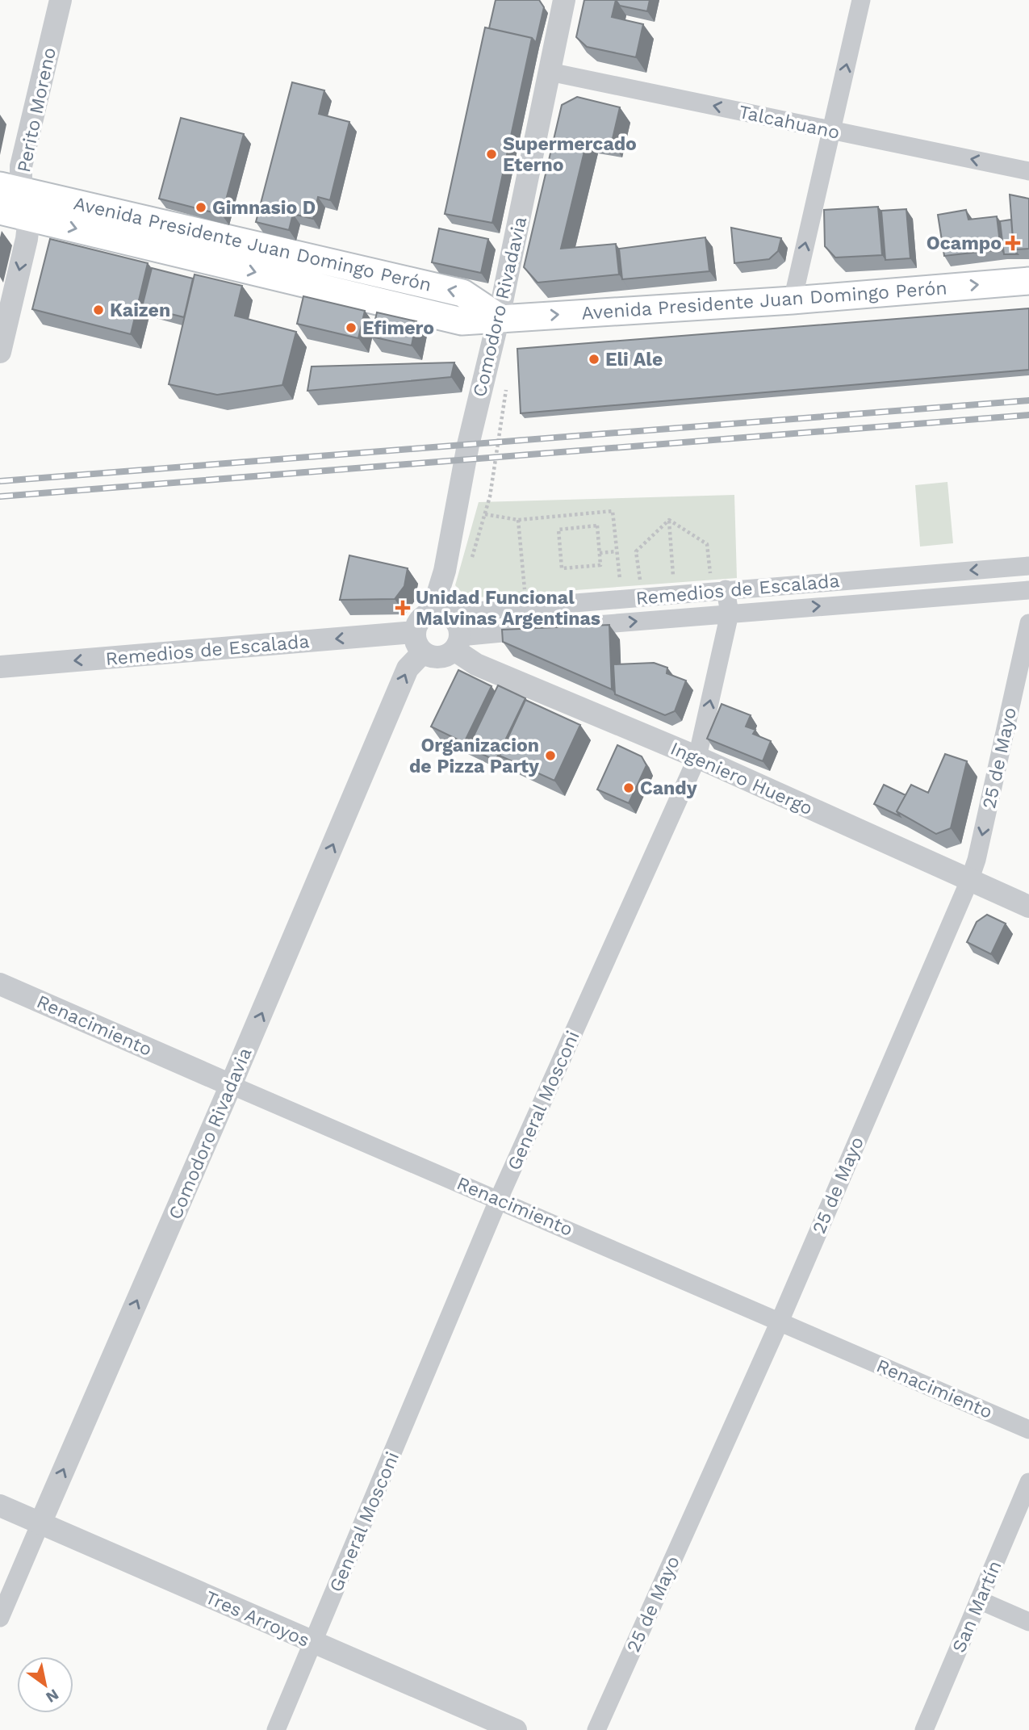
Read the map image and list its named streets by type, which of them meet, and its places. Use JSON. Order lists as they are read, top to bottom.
{
  "streets": {
    "main road": ["Avenida Presidente Juan Domingo Perón"],
    "street": [
      "Perito Moreno",
      "Talcahuano",
      "Comodoro Rivadavia",
      "Remedios de Escalada",
      "25 de Mayo",
      "Ingeniero Huergo",
      "Renacimiento",
      "General Mosconi",
      "San Martín",
      "Tres Arroyos"
    ]
  },
  "crossings": [
    ["Perito Moreno", "Avenida Presidente Juan Domingo Perón"],
    ["Talcahuano", "Comodoro Rivadavia"],
    ["Avenida Presidente Juan Domingo Perón", "Comodoro Rivadavia"],
    ["Comodoro Rivadavia", "Remedios de Escalada"],
    ["Comodoro Rivadavia", "Ingeniero Huergo"],
    ["Comodoro Rivadavia", "Renacimiento"],
    ["Comodoro Rivadavia", "Tres Arroyos"],
    ["Remedios de Escalada", "Ingeniero Huergo"],
    ["Remedios de Escalada", "General Mosconi"],
    ["25 de Mayo", "Ingeniero Huergo"],
    ["25 de Mayo", "Renacimiento"],
    ["Ingeniero Huergo", "General Mosconi"],
    ["Renacimiento", "General Mosconi"],
    ["General Mosconi", "Tres Arroyos"]
  ],
  "one_way": ["Perito Moreno", "Talcahuano", "Comodoro Rivadavia"],
  "places": {
    "other": [
      "Supermercado Eterno",
      "Gimnasio D",
      "Kaizen",
      "Efimero",
      "Eli Ale",
      "Organizacion de Pizza Party",
      "Candy"
    ],
    "health": ["Ocampo", "Unidad Funcional Malvinas Argentinas"]
  },
  "north": "bottom right"
}
